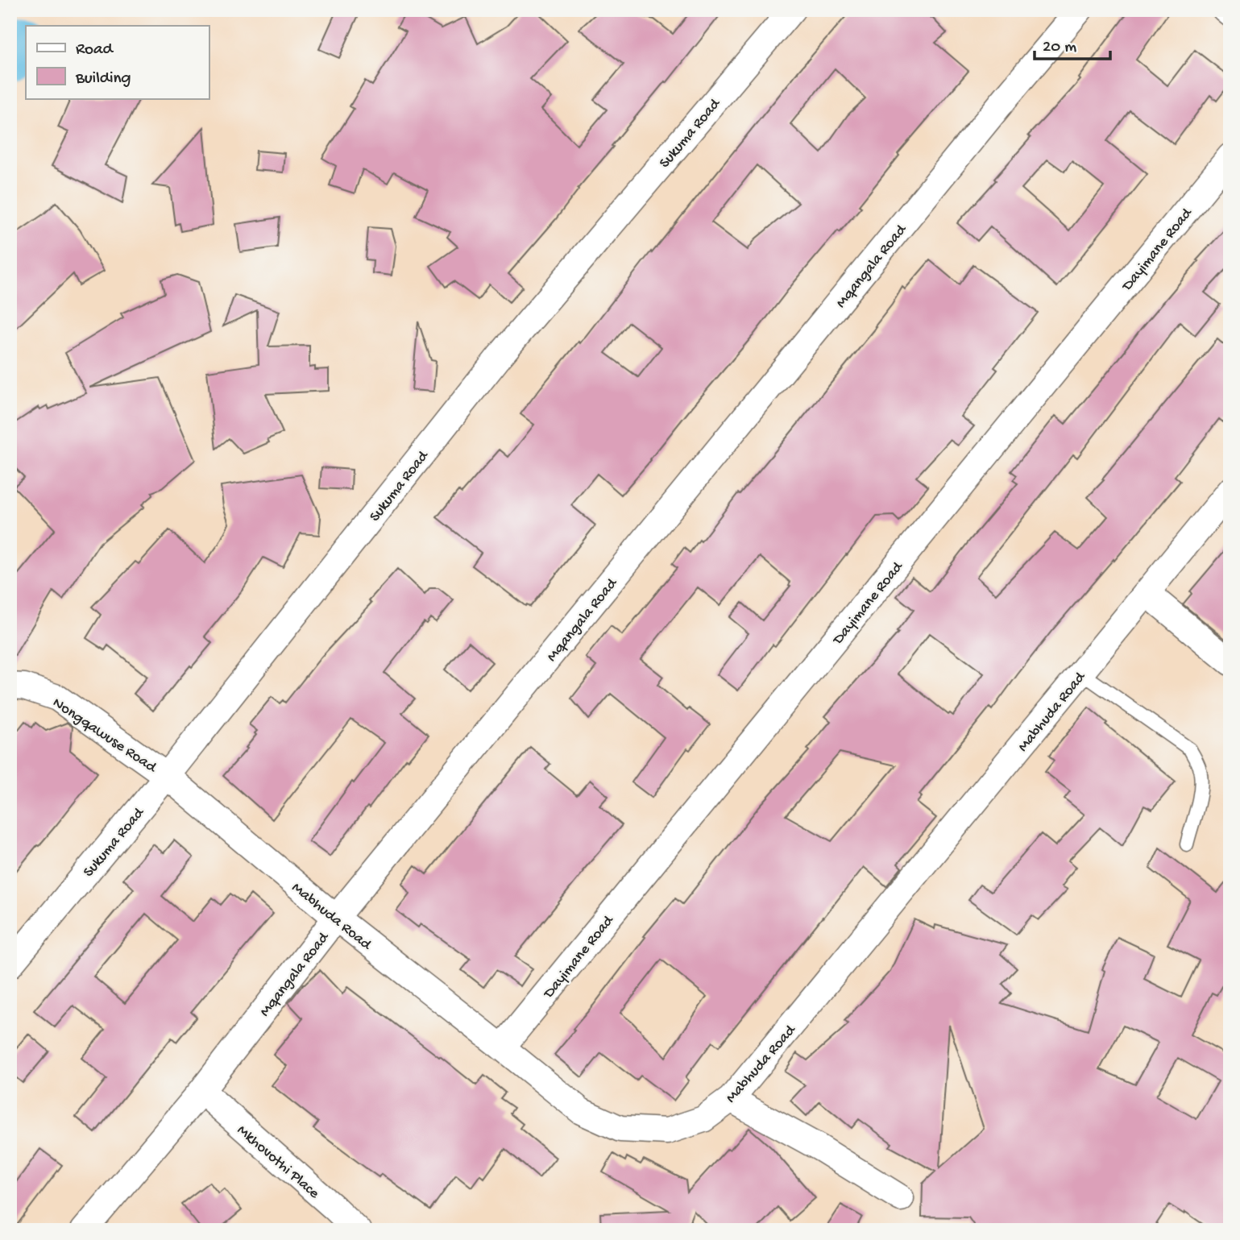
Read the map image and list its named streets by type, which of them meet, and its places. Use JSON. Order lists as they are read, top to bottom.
{
  "streets": {
    "street": [
      "Sukuma Road",
      "Dayimane Road",
      "Mqangala Road",
      "Mabhuda Road",
      "Nongqawuse Road",
      "Mkhovothi Place"
    ]
  },
  "crossings": [
    ["Sukuma Road", "Mabhuda Road"],
    ["Sukuma Road", "Nongqawuse Road"],
    ["Dayimane Road", "Mabhuda Road"],
    ["Mqangala Road", "Mabhuda Road"],
    ["Mqangala Road", "Mkhovothi Place"],
    ["Mabhuda Road", "Nongqawuse Road"]
  ],
  "legend": ["Road", "Building"],
  "scale_bar": "20 m"
}
